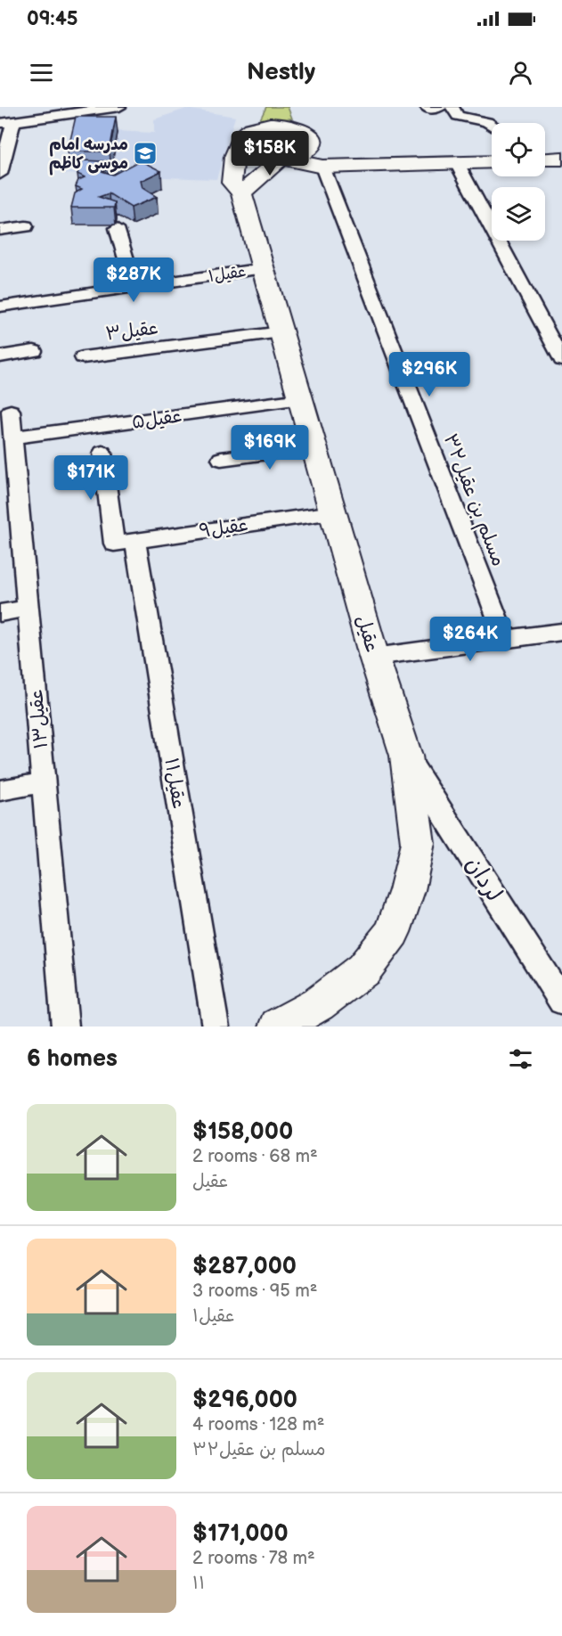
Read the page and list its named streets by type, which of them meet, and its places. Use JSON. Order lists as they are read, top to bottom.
{
  "streets": {
    "street": [
      "عقیل۱",
      "عقیل۳",
      "عقیل۵",
      "مسلم بن عقیل۳۲",
      "عقیل۹",
      "عقیل",
      "عقیل۱۳",
      "عقیل۱۱",
      "لردان"
    ]
  },
  "crossings": [
    ["عقیل۱", "عقیل"],
    ["عقیل۳", "عقیل"],
    ["عقیل۵", "عقیل"],
    ["عقیل۵", "عقیل۱۳"],
    ["عقیل۹", "عقیل"],
    ["عقیل۹", "عقیل۱۱"],
    ["عقیل", "لردان"]
  ],
  "places": {
    "school or university": ["مدرسه امام موسی کاظم"]
  },
  "page": {
    "status": "09:45",
    "header": "Nestly",
    "price": [
      "$158K",
      "$287K",
      "$296K",
      "$169K",
      "$171K",
      "$264K"
    ],
    "heading": "6 homes",
    "list": [
      {
        "name": "$158,000",
        "note": "2 rooms · 68 m² · عقیل"
      },
      {
        "name": "$287,000",
        "note": "3 rooms · 95 m² · عقیل۱"
      },
      {
        "name": "$296,000",
        "note": "4 rooms · 128 m² · مسلم بن عقیل۳۲"
      },
      {
        "name": "$171,000",
        "note": "2 rooms · 78 m² · ۱۱"
      }
    ]
  }
}
